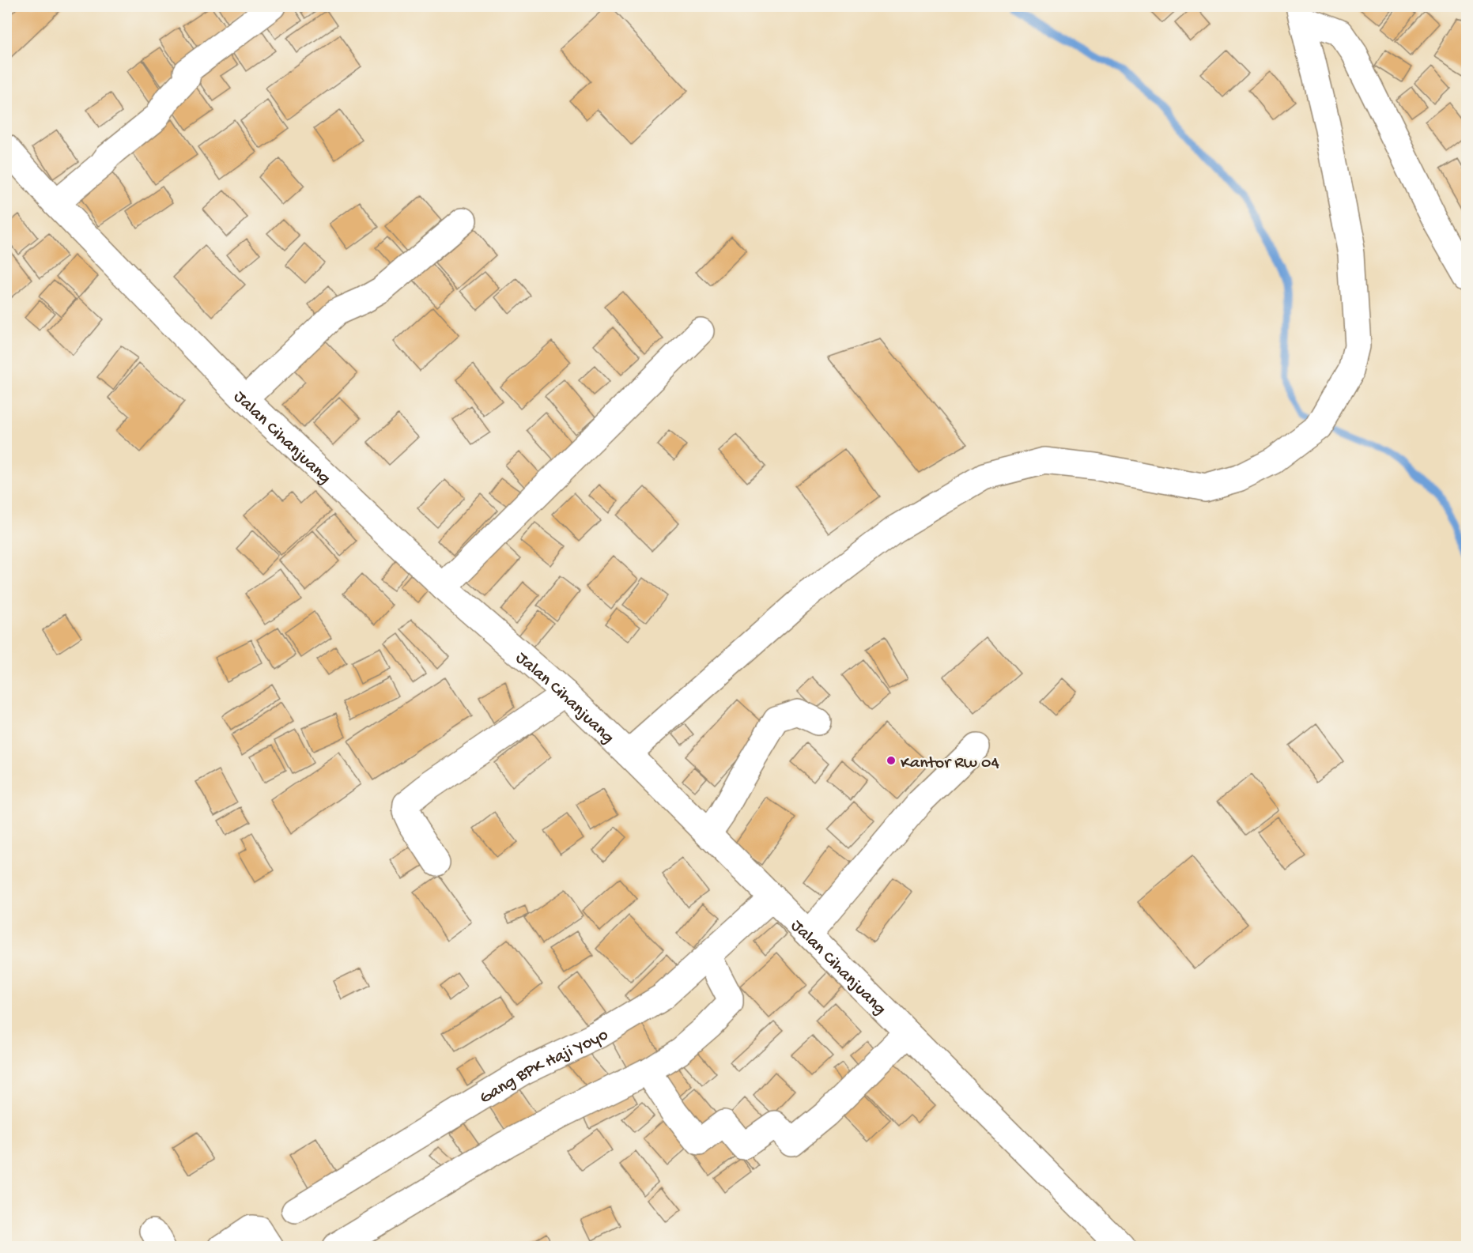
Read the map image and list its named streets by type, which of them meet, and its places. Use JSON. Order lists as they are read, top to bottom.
{
  "streets": {
    "street": ["Jalan Cihanjuang", "Gang BPK Haji Yoyo"]
  },
  "crossings": [
    ["Jalan Cihanjuang", "Gang BPK Haji Yoyo"]
  ],
  "places": ["Kantor Rw 04"]
}
